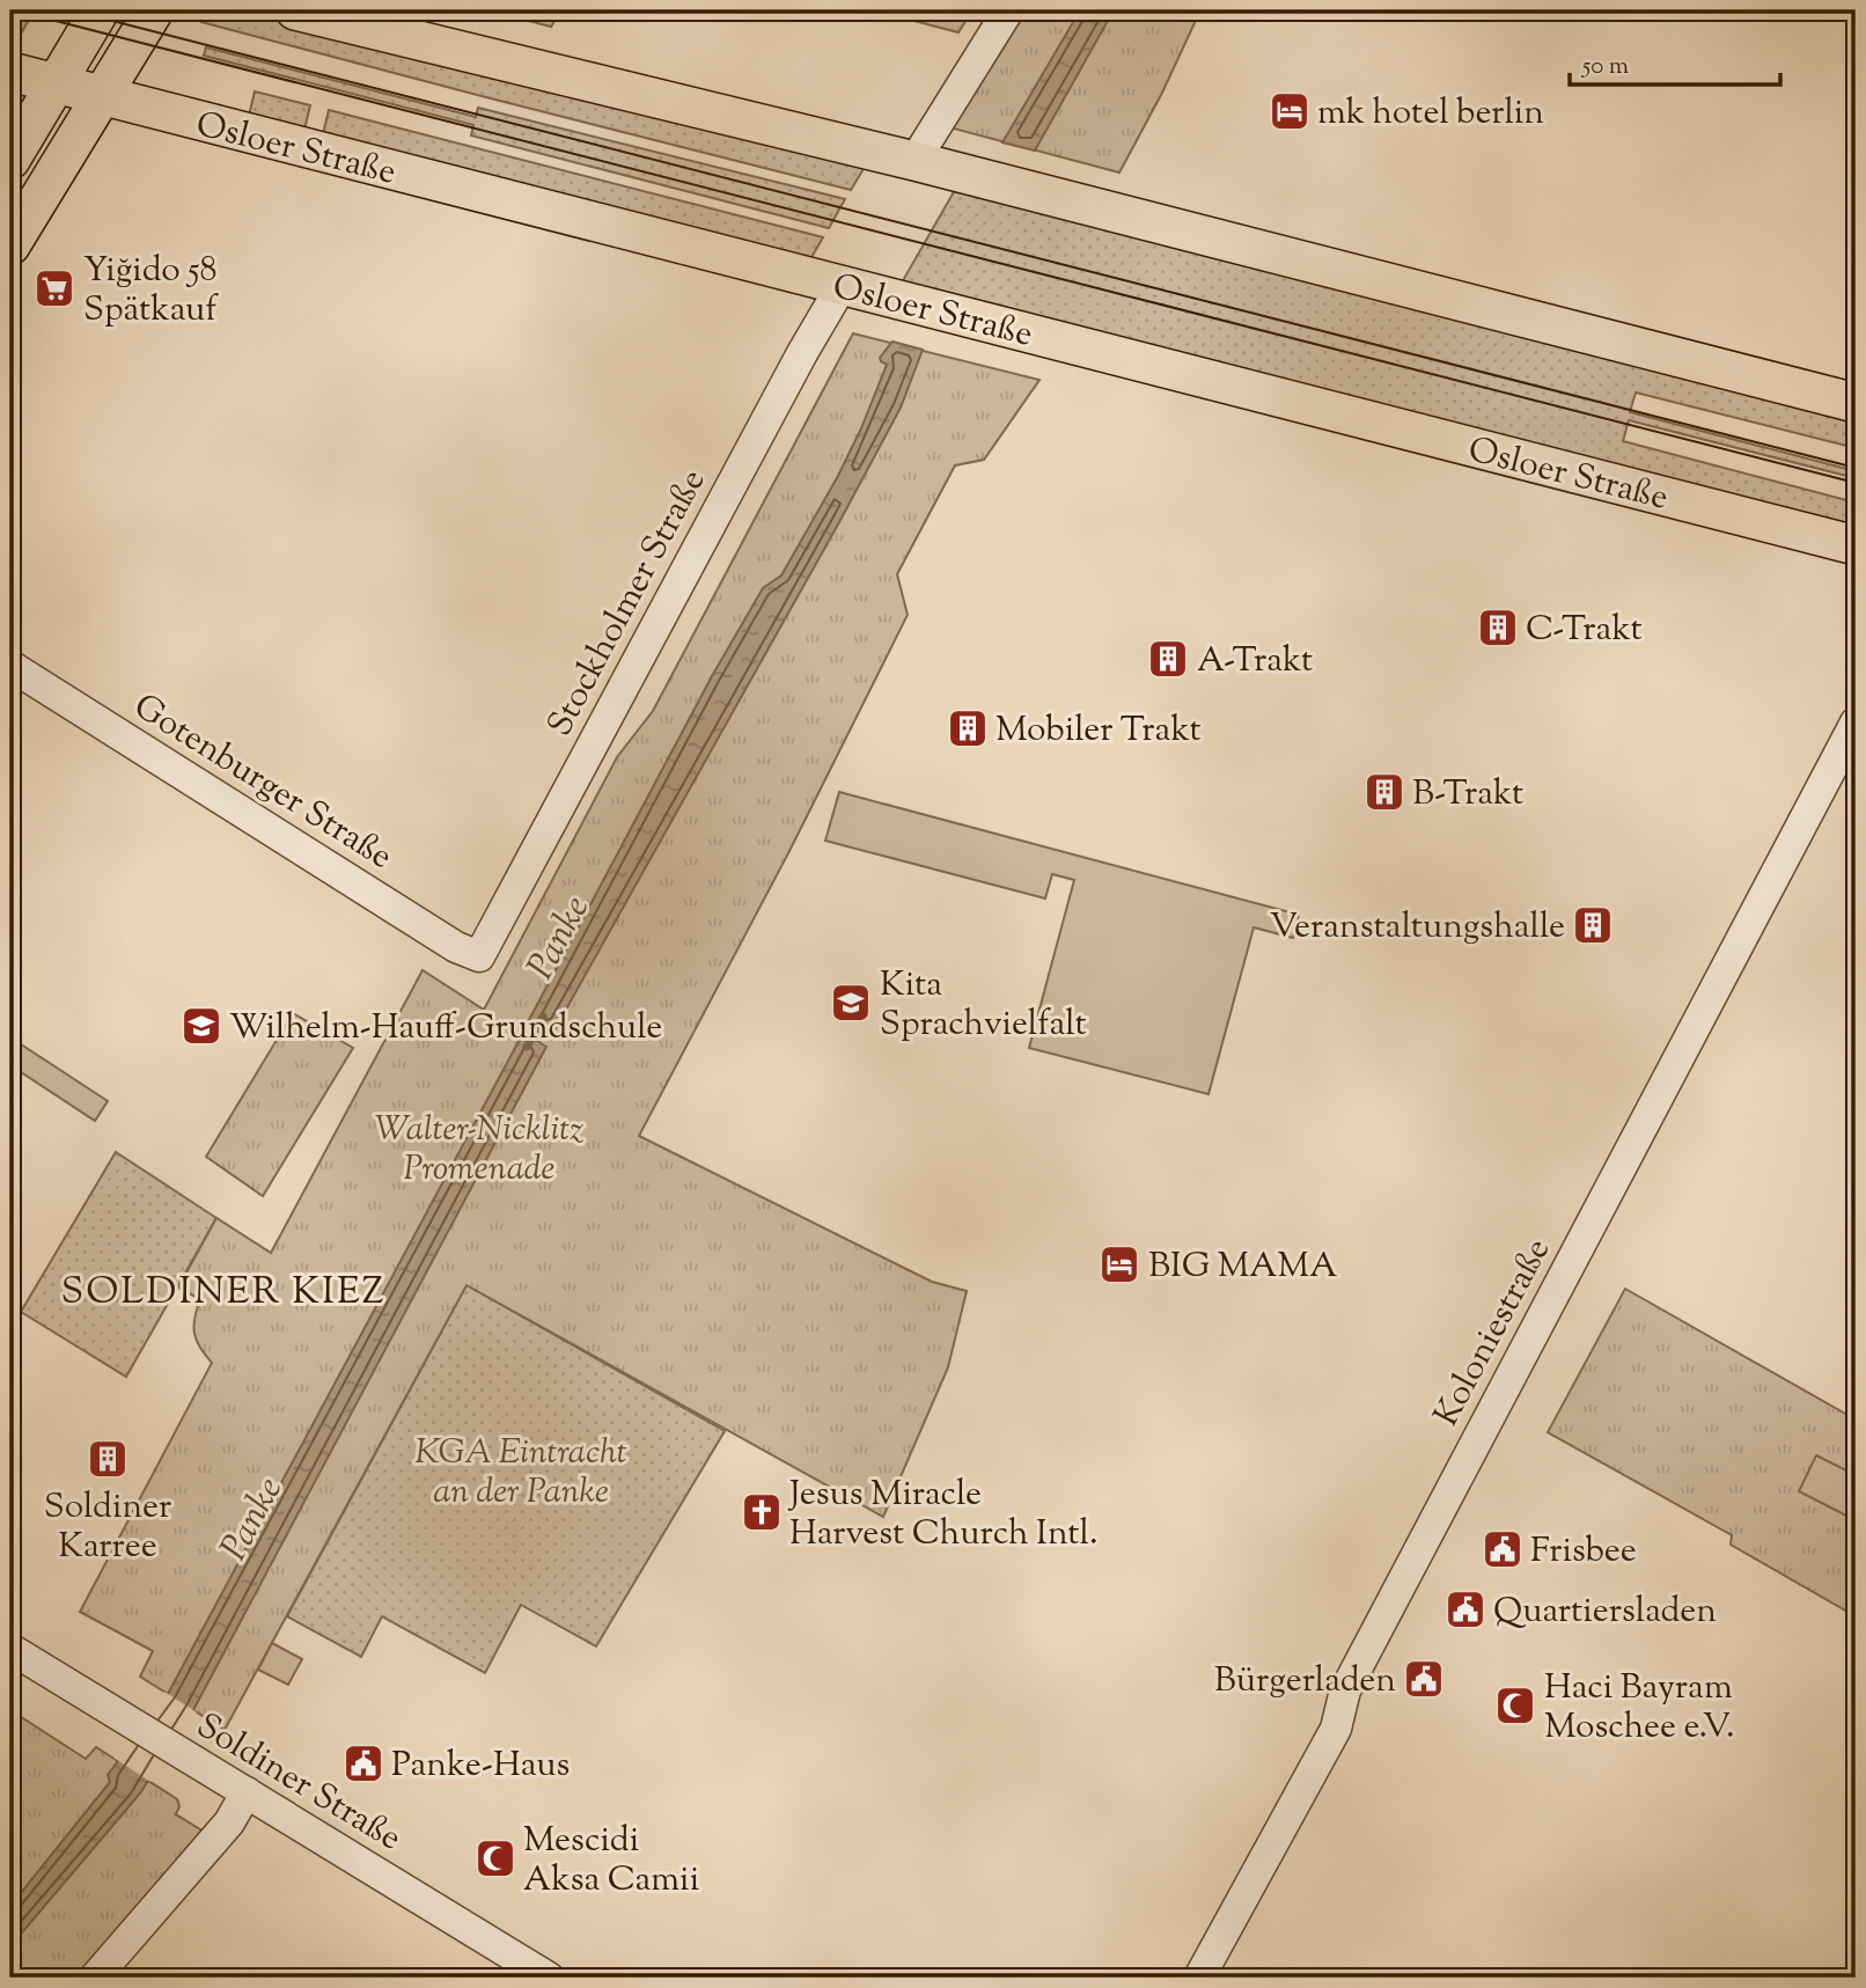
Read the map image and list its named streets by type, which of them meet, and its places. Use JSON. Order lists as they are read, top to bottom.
{
  "streets": {
    "main road": ["Osloer Straße"],
    "street": [
      "Stockholmer Straße",
      "Gotenburger Straße",
      "Koloniestraße",
      "Soldiner Straße"
    ]
  },
  "crossings": [
    ["Osloer Straße", "Stockholmer Straße"],
    ["Stockholmer Straße", "Gotenburger Straße"]
  ],
  "districts": ["SOLDINER KIEZ"],
  "water": ["Panke"],
  "parks": ["Walter-Nicklitz Promenade", "KGA Eintracht an der Panke"],
  "places": {
    "hotel": ["mk hotel berlin", "BIG MAMA"],
    "supermarket": ["Yiğido 58 Spätkauf"],
    "building": [
      "C-Trakt",
      "A-Trakt",
      "Mobiler Trakt",
      "B-Trakt",
      "Veranstaltungshalle",
      "Soldiner Karree"
    ],
    "school or university": ["Kita Sprachvielfalt", "Wilhelm-Hauff-Grundschule"],
    "church": ["Jesus Miracle Harvest Church Intl."],
    "public building": [
      "Frisbee",
      "Quartiersladen",
      "Bürgerladen",
      "Panke-Haus"
    ],
    "mosque": ["Haci Bayram Moschee e.V.", "Mescidi Aksa Camii"]
  },
  "scale_bar": "50 m"
}
